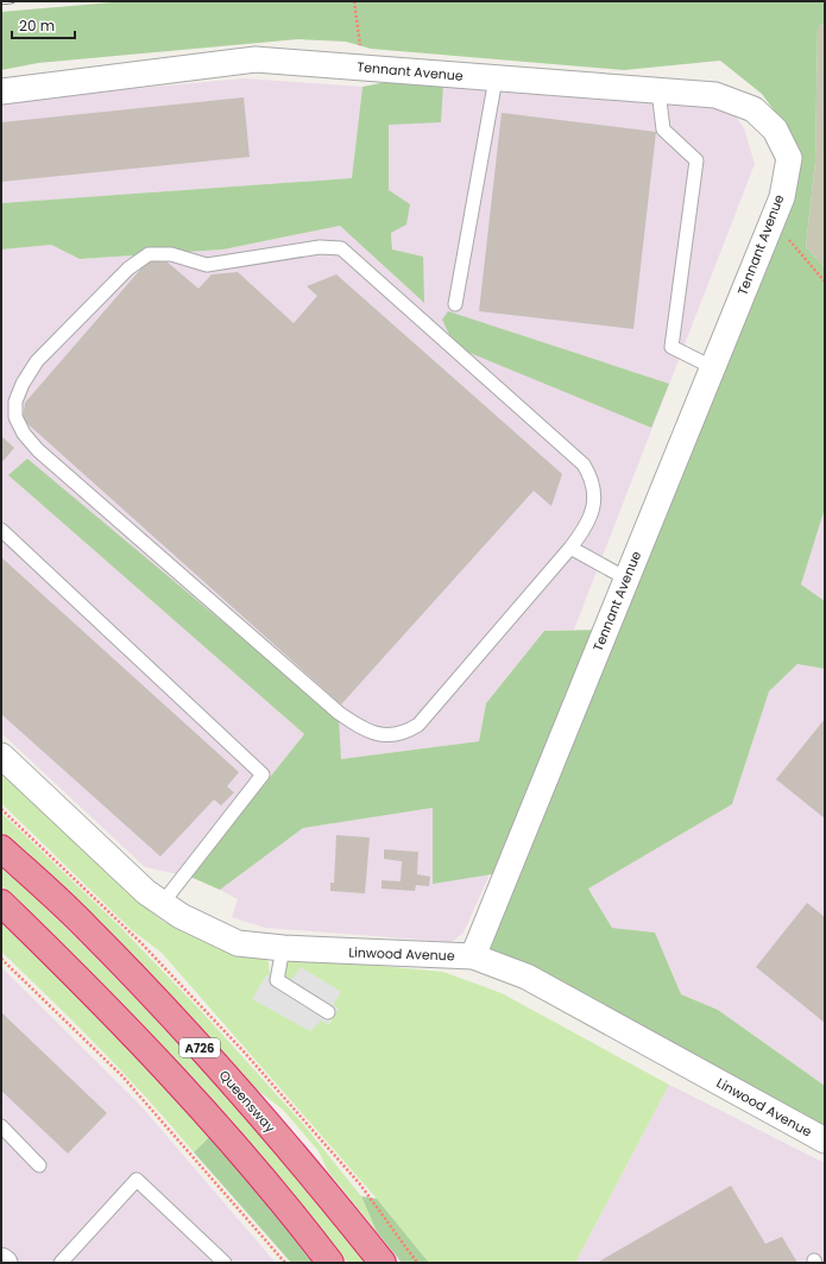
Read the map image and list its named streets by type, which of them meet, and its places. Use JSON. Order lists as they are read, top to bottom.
{
  "streets": {
    "highway": ["A726", "Queensway"],
    "street": ["Tennant Avenue", "Linwood Avenue"]
  },
  "crossings": [
    ["Tennant Avenue", "Linwood Avenue"]
  ],
  "scale_bar": "20 m"
}
